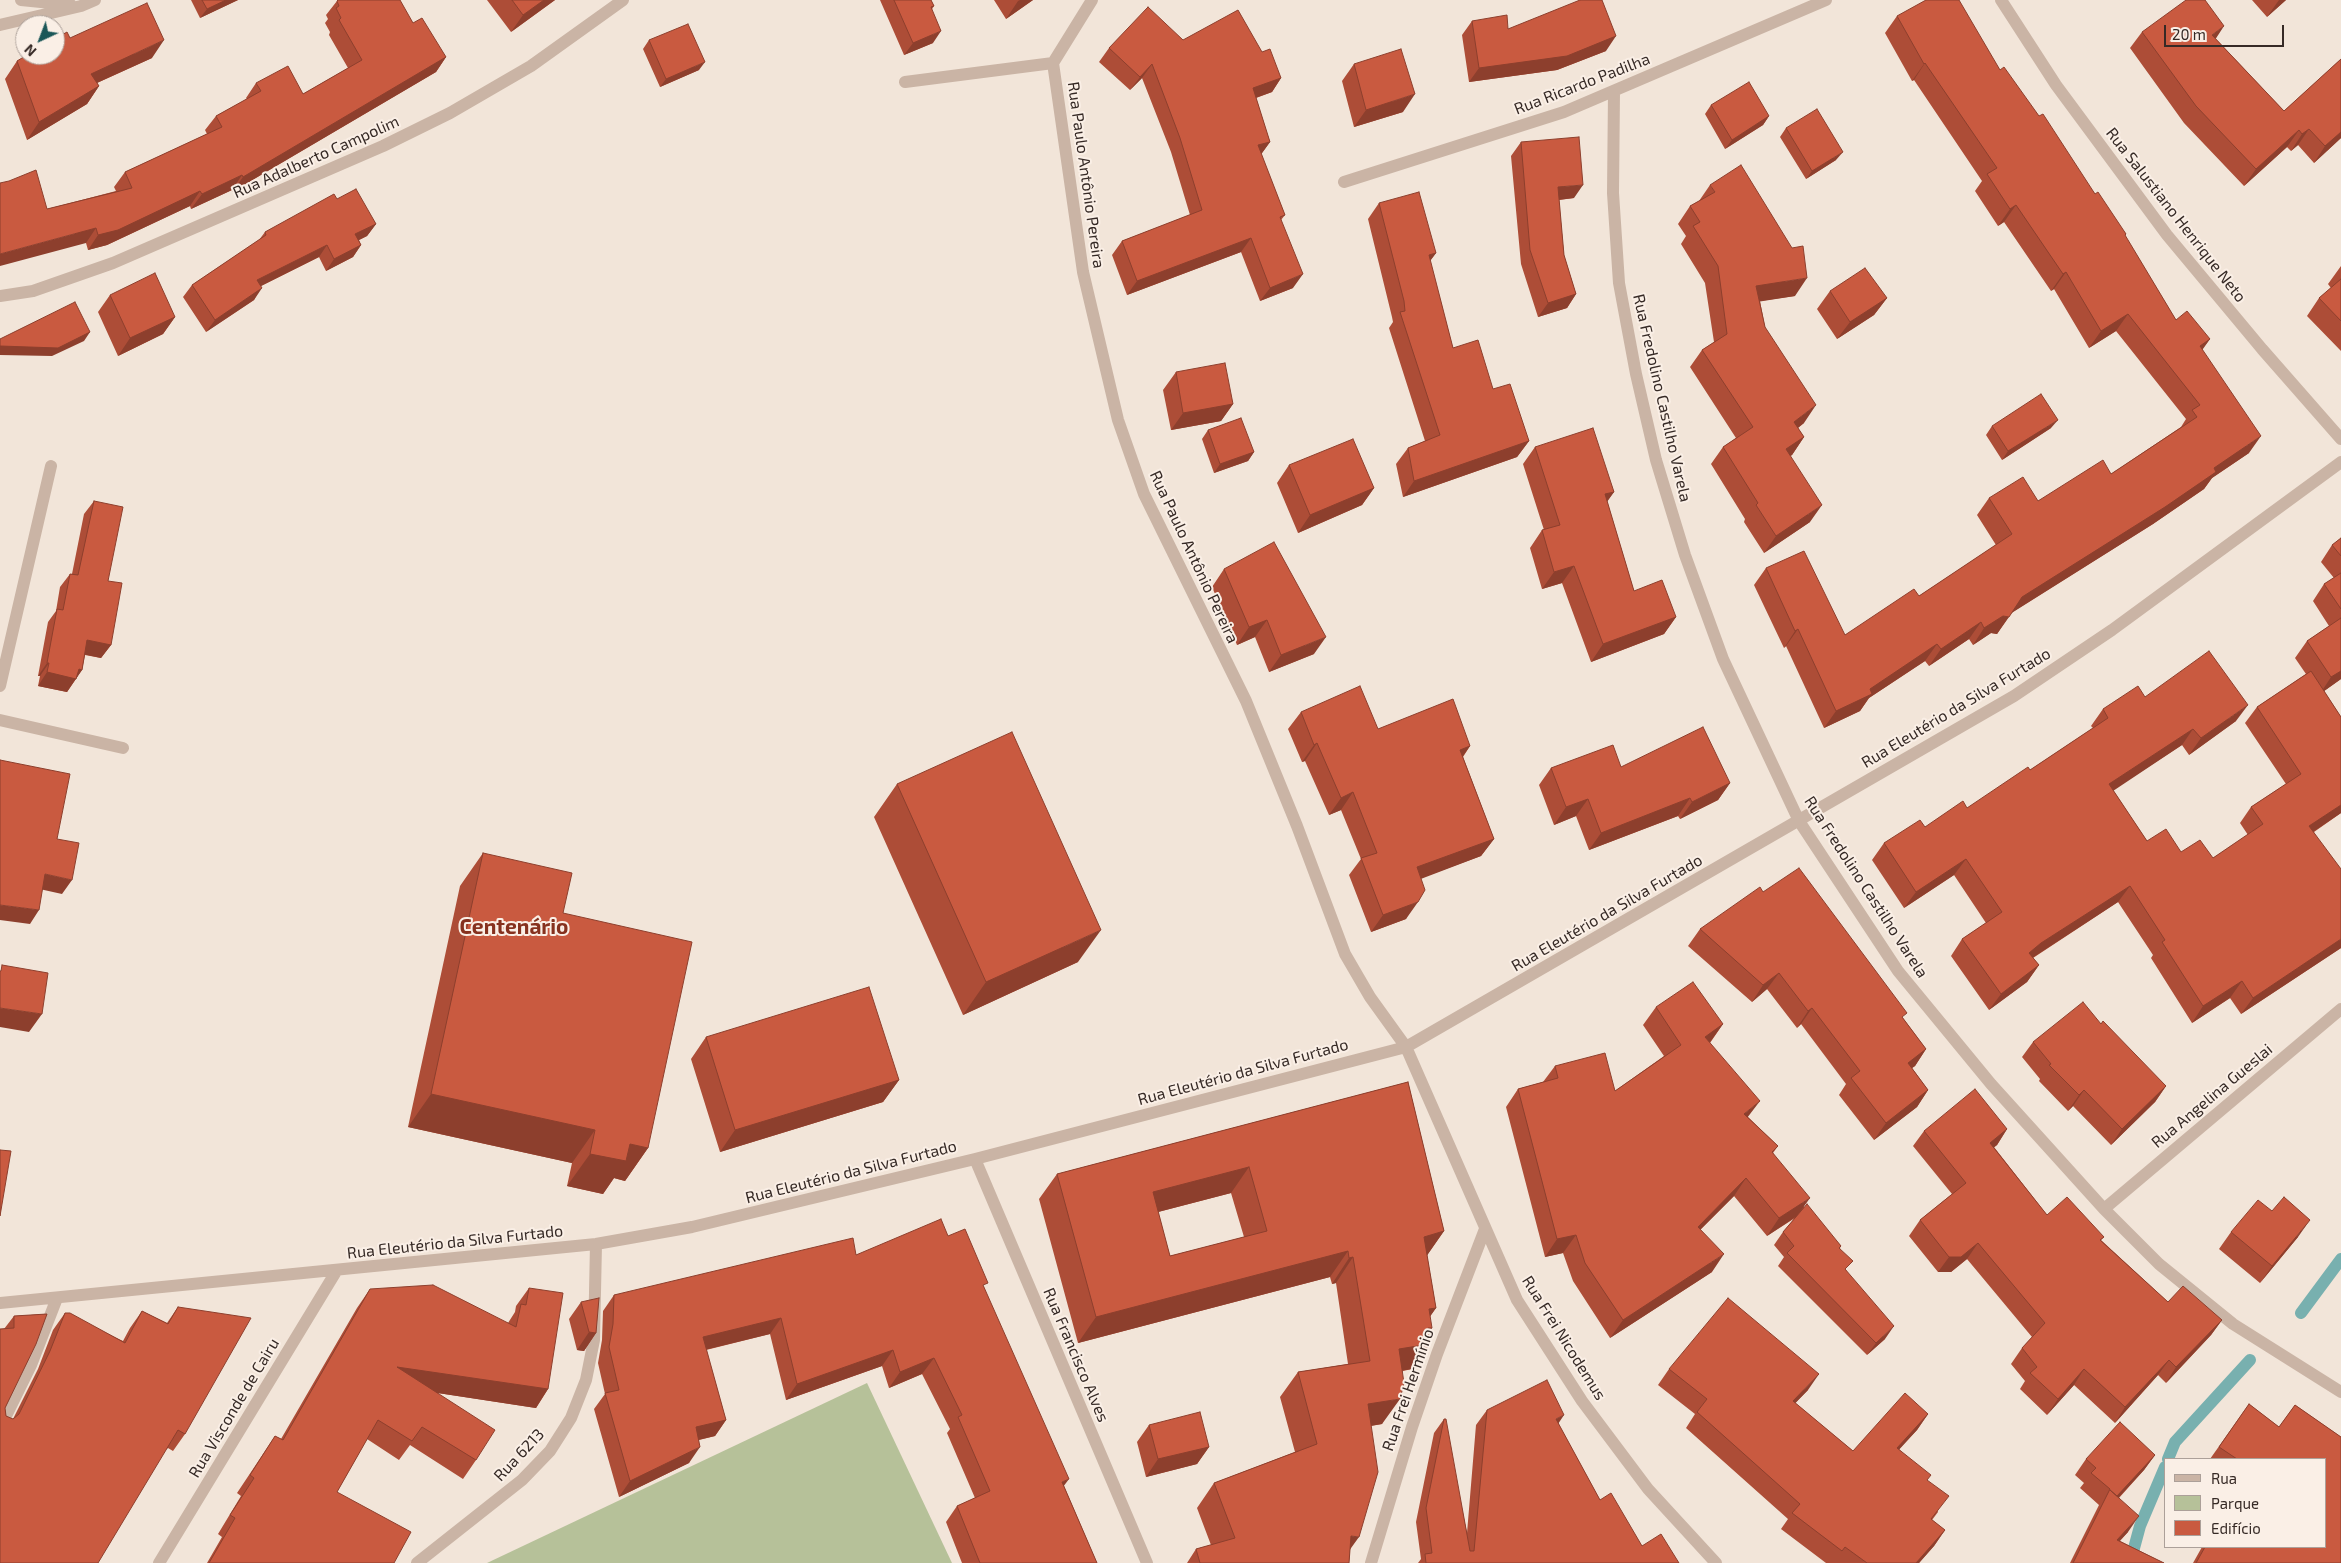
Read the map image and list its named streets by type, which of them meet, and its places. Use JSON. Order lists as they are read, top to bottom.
{
  "streets": {
    "street": [
      "Rua Ricardo Padilha",
      "Rua Adalberto Campolim",
      "Rua Paulo Antônio Pereira",
      "Rua Salustiano Henrique Neto",
      "Rua Fredolino Castilho Varela",
      "Rua Eleutério da Silva Furtado",
      "Rua Angelina Gueslai",
      "Rua Frei Nicodemus",
      "Rua Francisco Alves",
      "Rua Frei Hermínio",
      "Rua Visconde de Cairu",
      "Rua 6213"
    ]
  },
  "crossings": [
    ["Rua Ricardo Padilha", "Rua Fredolino Castilho Varela"],
    ["Rua Paulo Antônio Pereira", "Rua Eleutério da Silva Furtado"],
    ["Rua Paulo Antônio Pereira", "Rua Frei Nicodemus"],
    ["Rua Fredolino Castilho Varela", "Rua Eleutério da Silva Furtado"],
    ["Rua Fredolino Castilho Varela", "Rua Angelina Gueslai"],
    ["Rua Eleutério da Silva Furtado", "Rua Frei Nicodemus"],
    ["Rua Eleutério da Silva Furtado", "Rua Francisco Alves"],
    ["Rua Eleutério da Silva Furtado", "Rua Visconde de Cairu"],
    ["Rua Eleutério da Silva Furtado", "Rua 6213"],
    ["Rua Frei Nicodemus", "Rua Frei Hermínio"]
  ],
  "districts": ["Centenário"],
  "legend": ["Rua", "Parque", "Edifício"],
  "scale_bar": "20 m",
  "north": "bottom left"
}
